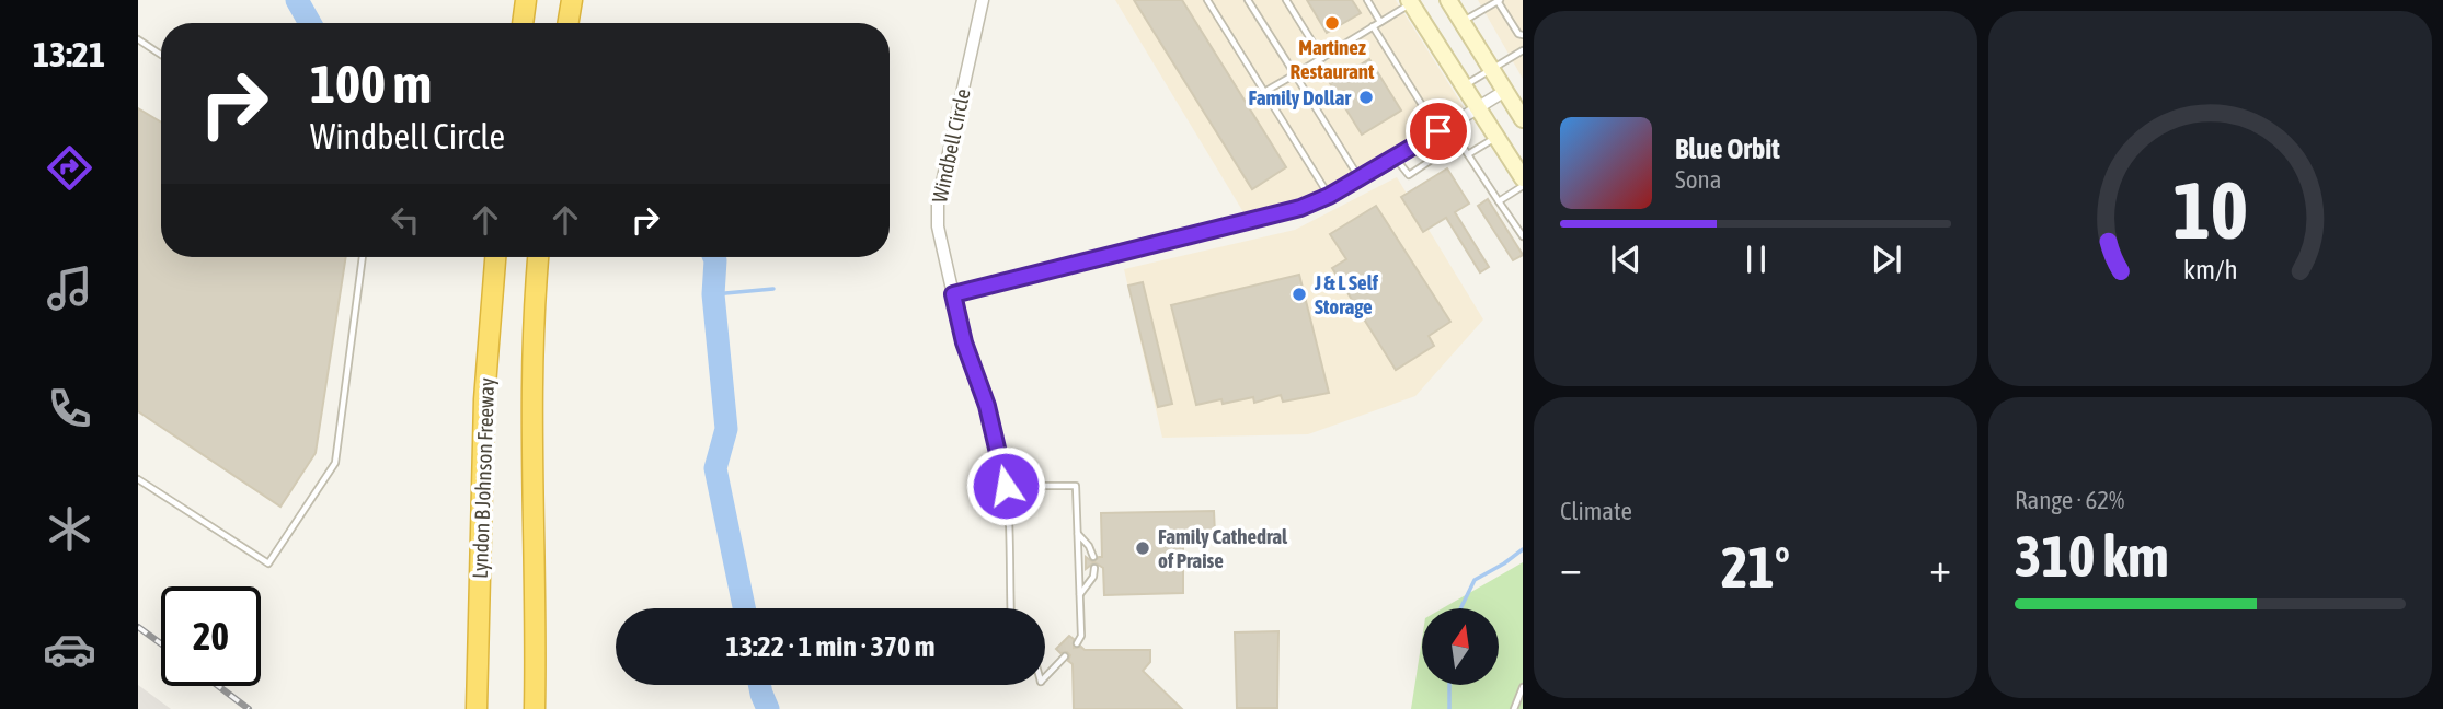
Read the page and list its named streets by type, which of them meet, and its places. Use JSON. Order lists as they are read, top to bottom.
{
  "streets": {
    "highway": ["Lyndon B Johnson Freeway"],
    "street": ["Windbell Circle"]
  },
  "places": [
    "Martinez Restaurant",
    "Family Dollar",
    "J & L Self Storage",
    "Family Cathedral of Praise"
  ],
  "north": "top",
  "page": {
    "tabs": "13:21",
    "turn": ["100 m", "Windbell Circle"],
    "song": ["Blue Orbit", "Sona"],
    "tile": [
      "Climate",
      ["Range · 62%", "310 km"]
    ],
    "heat": ["−", "21°", "+"],
    "limit": "20",
    "trip": "13:22 · 1 min · 370 m",
    "gauge": ["10", "km/h"]
  }
}
